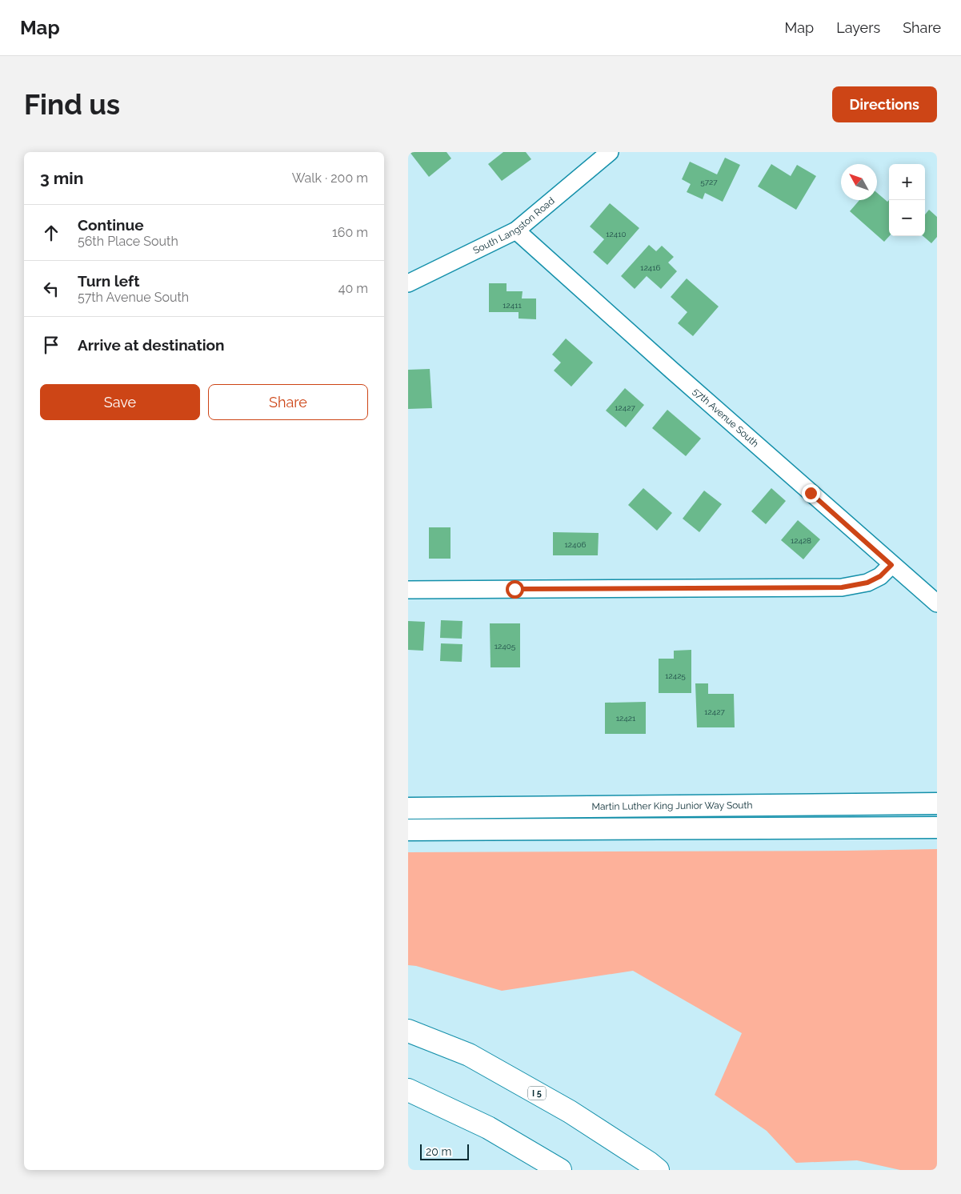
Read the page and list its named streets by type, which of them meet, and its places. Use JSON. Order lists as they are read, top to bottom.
{
  "streets": {
    "highway": ["I 5"],
    "main road": ["Martin Luther King Junior Way South"],
    "street": ["South Langston Road", "57th Avenue South"]
  },
  "crossings": [
    ["South Langston Road", "57th Avenue South"]
  ],
  "house_numbers": [
    "5727",
    "12410",
    "12416",
    "12411",
    "12427",
    "12428",
    "12406",
    "12405",
    "12425",
    "12427",
    "12421"
  ],
  "scale_bar": "20 m",
  "north": "top left",
  "page": {
    "header": "Map",
    "nav": ["Map", "Layers", "Share"],
    "buttons": [
      "Directions",
      ["Save", "Share"]
    ],
    "title": "Find us",
    "heading": ["3 min", "Walk · 200 m"],
    "map_buttons": ["+", "−"],
    "list": [
      ["Continue", "56th Place South", "160 m"],
      ["Turn left", "57th Avenue South", "40 m"],
      "Arrive at destination"
    ],
    "scale": "20 m"
  }
}
